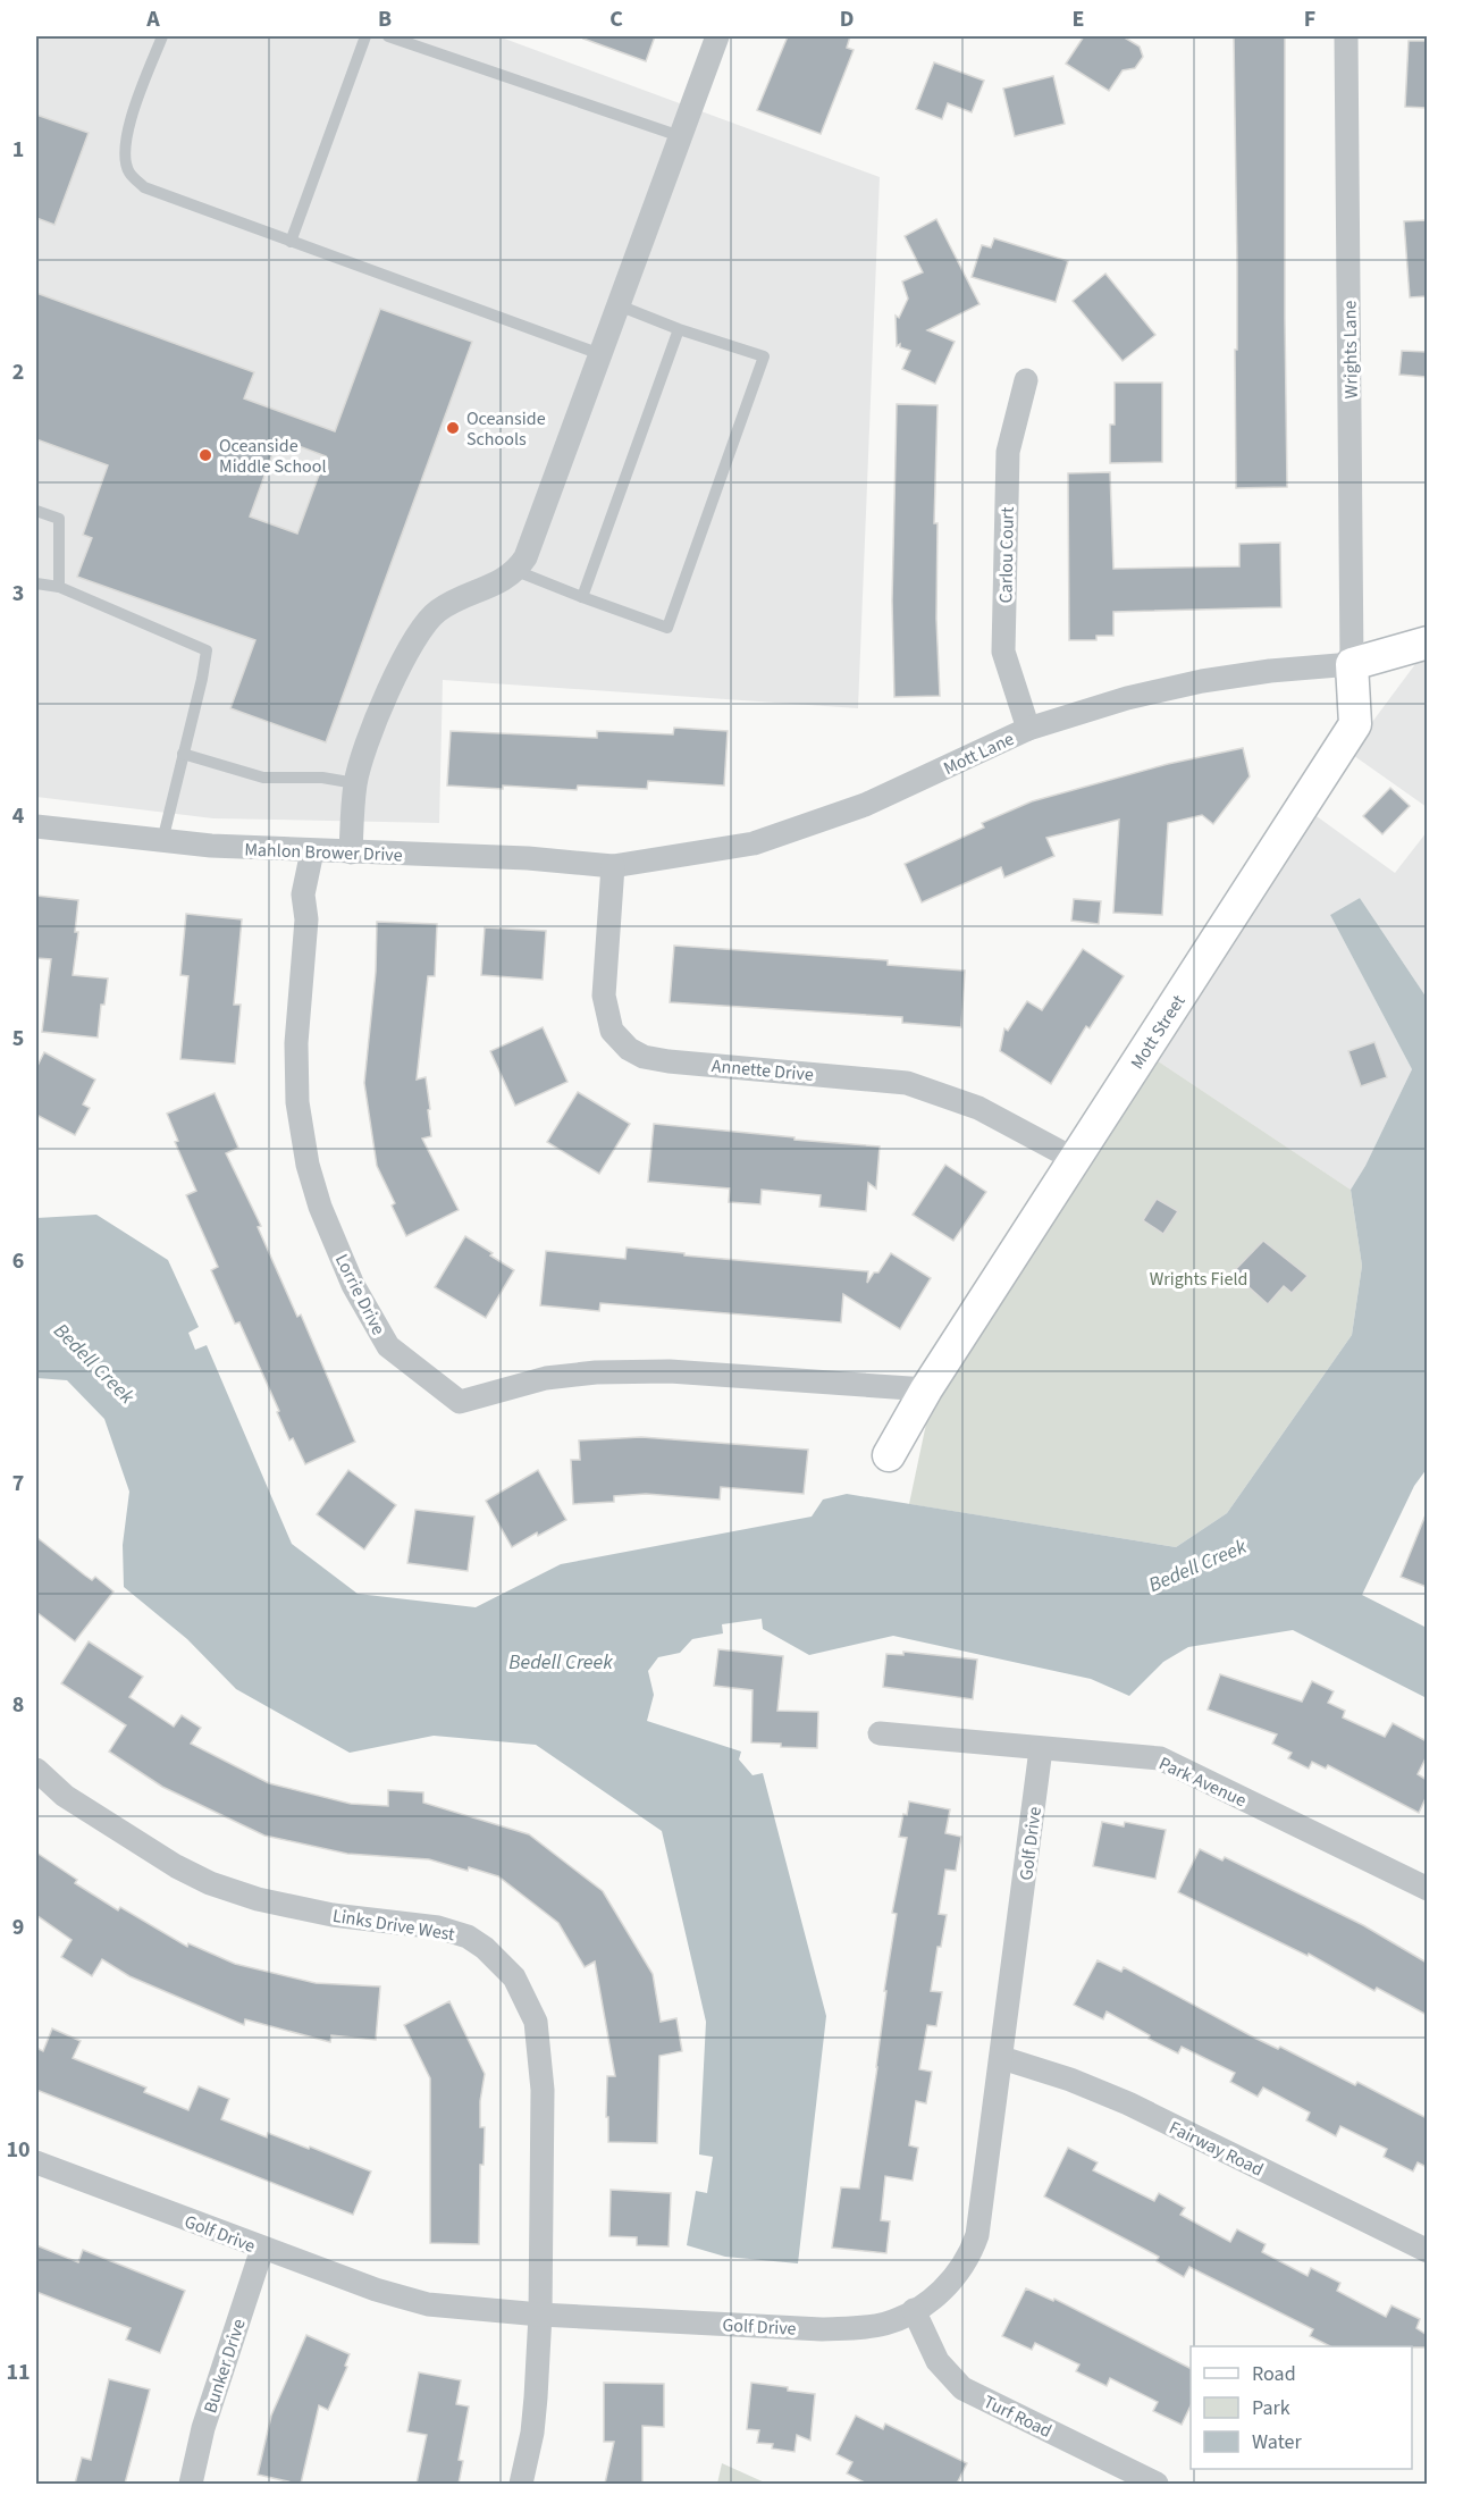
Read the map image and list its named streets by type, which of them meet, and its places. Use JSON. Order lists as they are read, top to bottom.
{
  "streets": {
    "street": [
      "Wrights Lane",
      "Carlou Court",
      "Mott Lane",
      "Mahlon Brower Drive",
      "Mott Street",
      "Annette Drive",
      "Lorrie Drive",
      "Park Avenue",
      "Golf Drive",
      "Links Drive West",
      "Fairway Road",
      "Bunker Drive",
      "Turf Road"
    ]
  },
  "crossings": [
    ["Wrights Lane", "Mott Lane"],
    ["Wrights Lane", "Mott Street"],
    ["Carlou Court", "Mott Lane"],
    ["Mott Lane", "Mahlon Brower Drive"],
    ["Mott Lane", "Mott Street"],
    ["Mott Lane", "Annette Drive"],
    ["Mahlon Brower Drive", "Annette Drive"],
    ["Mahlon Brower Drive", "Lorrie Drive"],
    ["Mott Street", "Annette Drive"],
    ["Mott Street", "Lorrie Drive"],
    ["Park Avenue", "Golf Drive"],
    ["Golf Drive", "Links Drive West"],
    ["Golf Drive", "Fairway Road"],
    ["Golf Drive", "Bunker Drive"],
    ["Golf Drive", "Turf Road"]
  ],
  "water": ["Bedell Creek"],
  "parks": ["Wrights Field"],
  "places": ["Oceanside Schools", "Oceanside Middle School"],
  "legend": ["Road", "Park", "Water"],
  "grid": {
    "columns": [
      "A",
      "B",
      "C",
      "D",
      "E",
      "F"
    ],
    "rows": [
      "1",
      "2",
      "3",
      "4",
      "5",
      "6",
      "7",
      "8",
      "9",
      "10",
      "11"
    ]
  }
}
